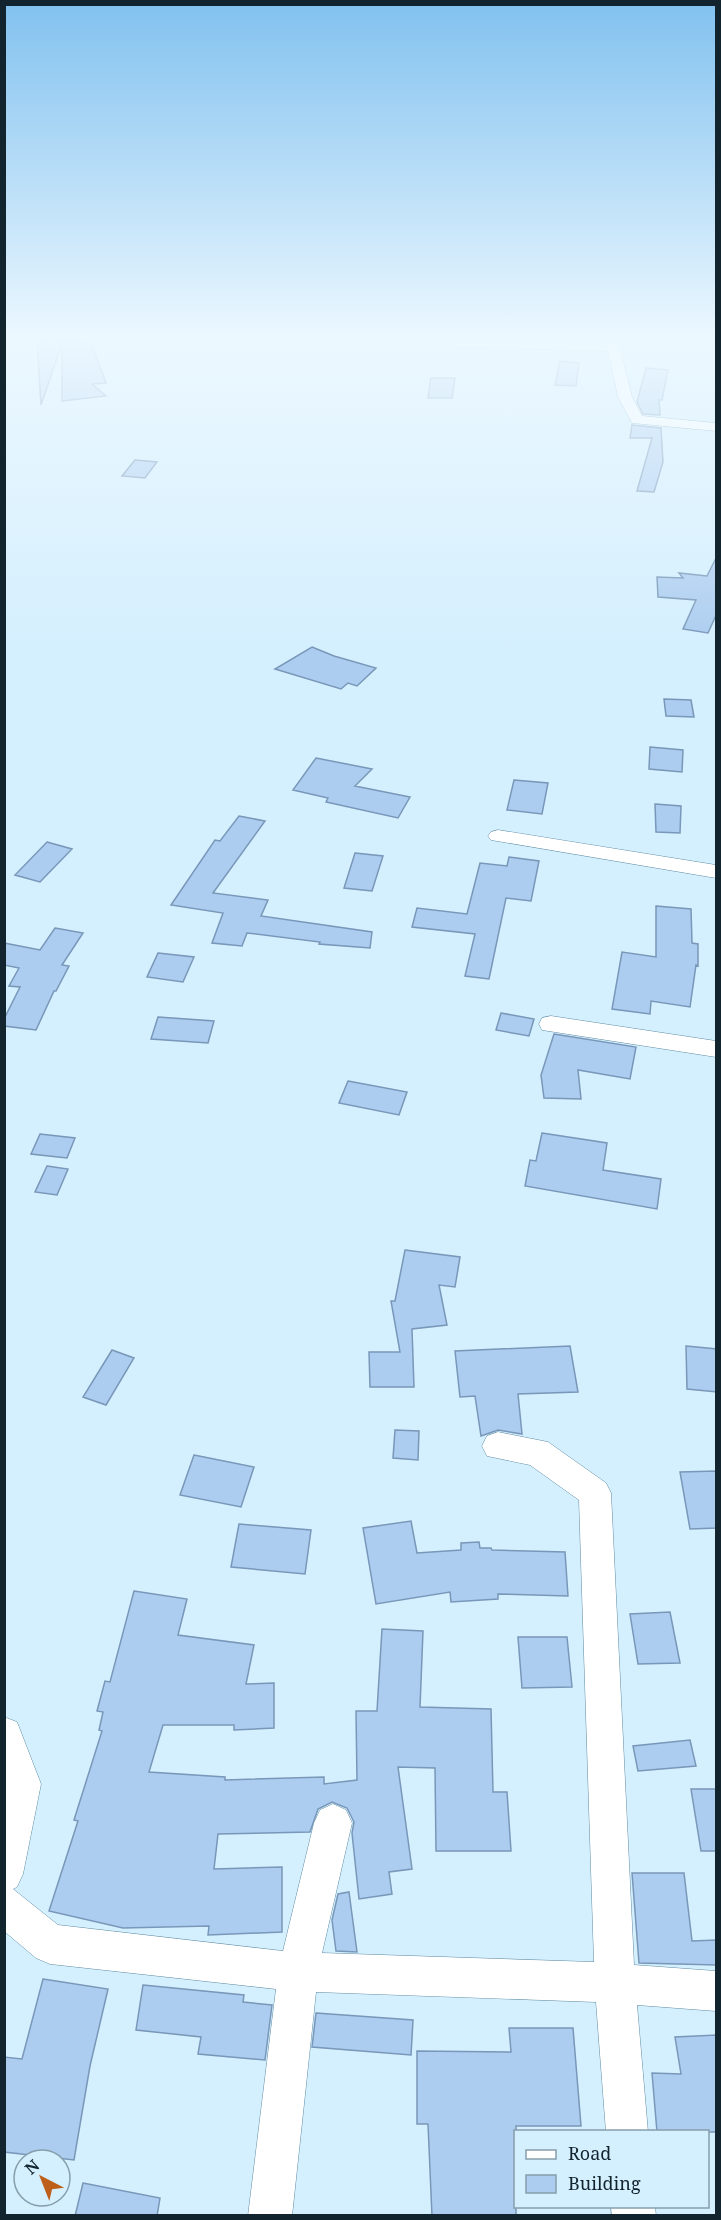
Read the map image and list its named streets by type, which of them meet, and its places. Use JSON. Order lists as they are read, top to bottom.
{
  "legend": ["Road", "Building"],
  "north": "top left"
}
